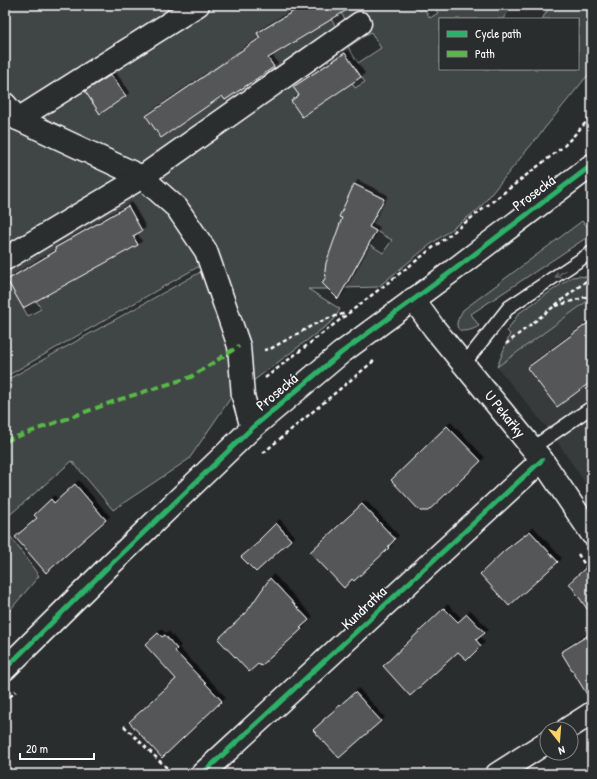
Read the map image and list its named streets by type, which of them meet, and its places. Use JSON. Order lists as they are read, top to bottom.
{
  "streets": {
    "street": ["Prosecká", "U Pekařky", "Kundratka"]
  },
  "crossings": [
    ["Prosecká", "U Pekařky"],
    ["U Pekařky", "Kundratka"]
  ],
  "legend": ["Cycle path", "Path"],
  "scale_bar": "20 m",
  "north": "bottom"
}
